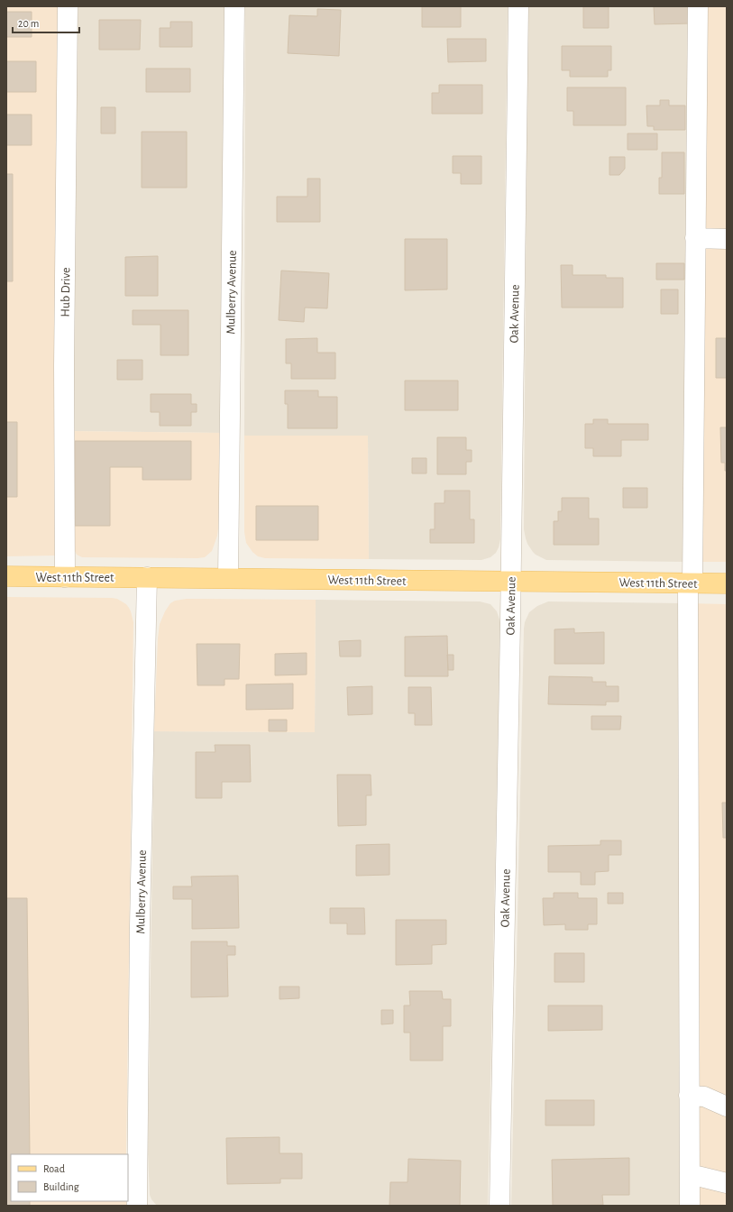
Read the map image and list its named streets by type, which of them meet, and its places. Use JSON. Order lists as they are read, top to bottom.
{
  "streets": {
    "main road": ["West 11th Street"],
    "street": ["Hub Drive", "Mulberry Avenue", "Oak Avenue"]
  },
  "crossings": [
    ["Hub Drive", "West 11th Street"],
    ["Mulberry Avenue", "West 11th Street"],
    ["Oak Avenue", "West 11th Street"]
  ],
  "legend": ["Road", "Building"],
  "scale_bar": "20 m"
}
